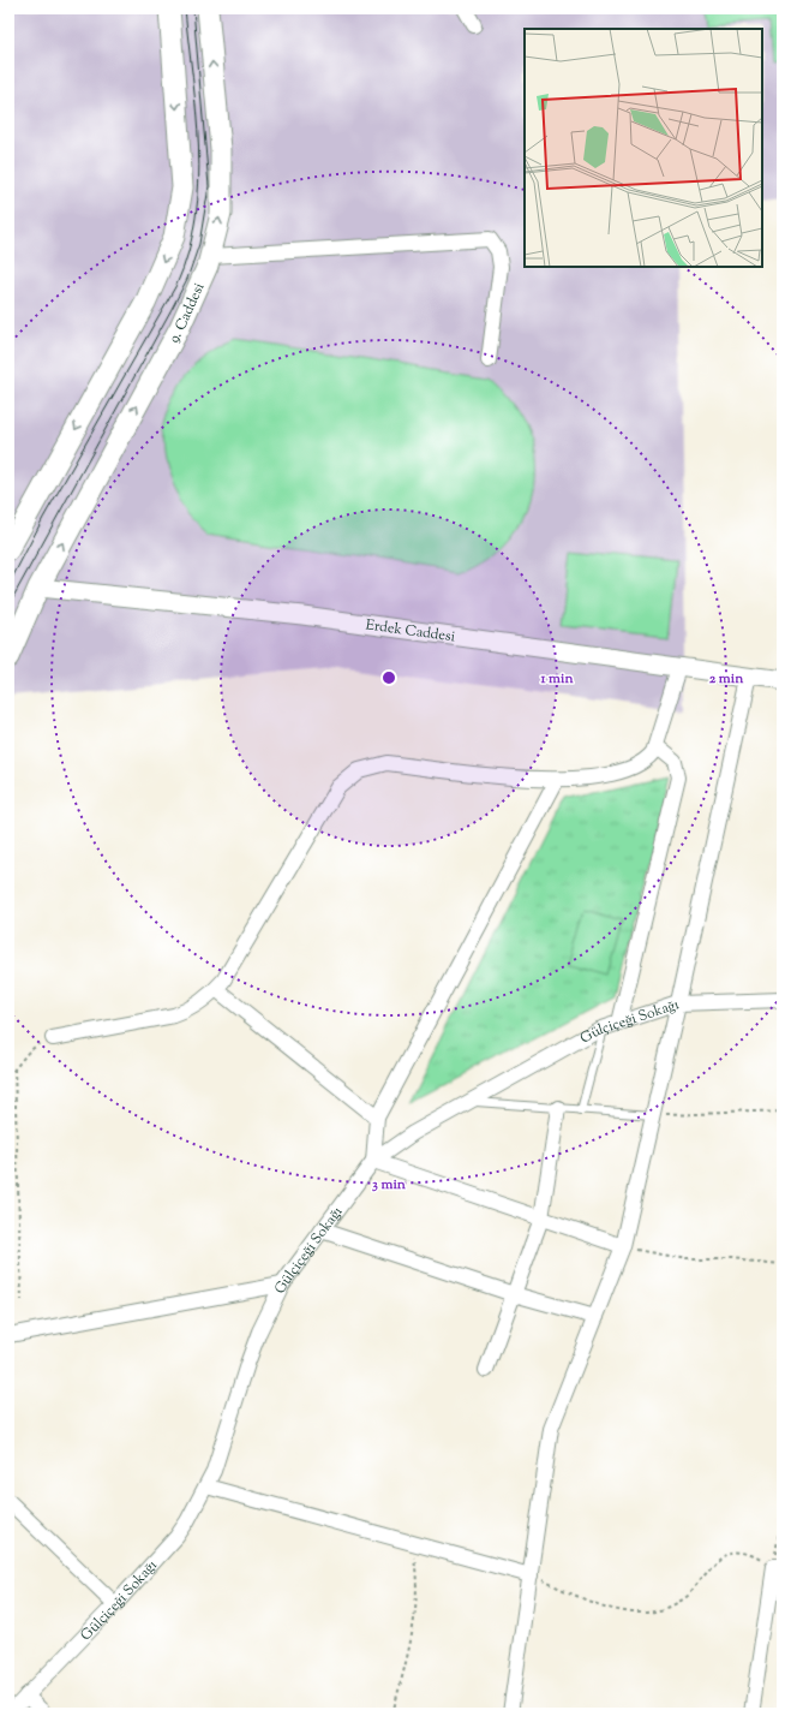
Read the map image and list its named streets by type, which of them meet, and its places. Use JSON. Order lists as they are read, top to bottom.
{
  "streets": {
    "main road": ["9. Caddesi"],
    "street": ["Erdek Caddesi", "Gülçiçeği Sokağı"]
  },
  "crossings": [
    ["9. Caddesi", "Erdek Caddesi"]
  ],
  "rings": ["1 min", "2 min", "3 min"]
}
